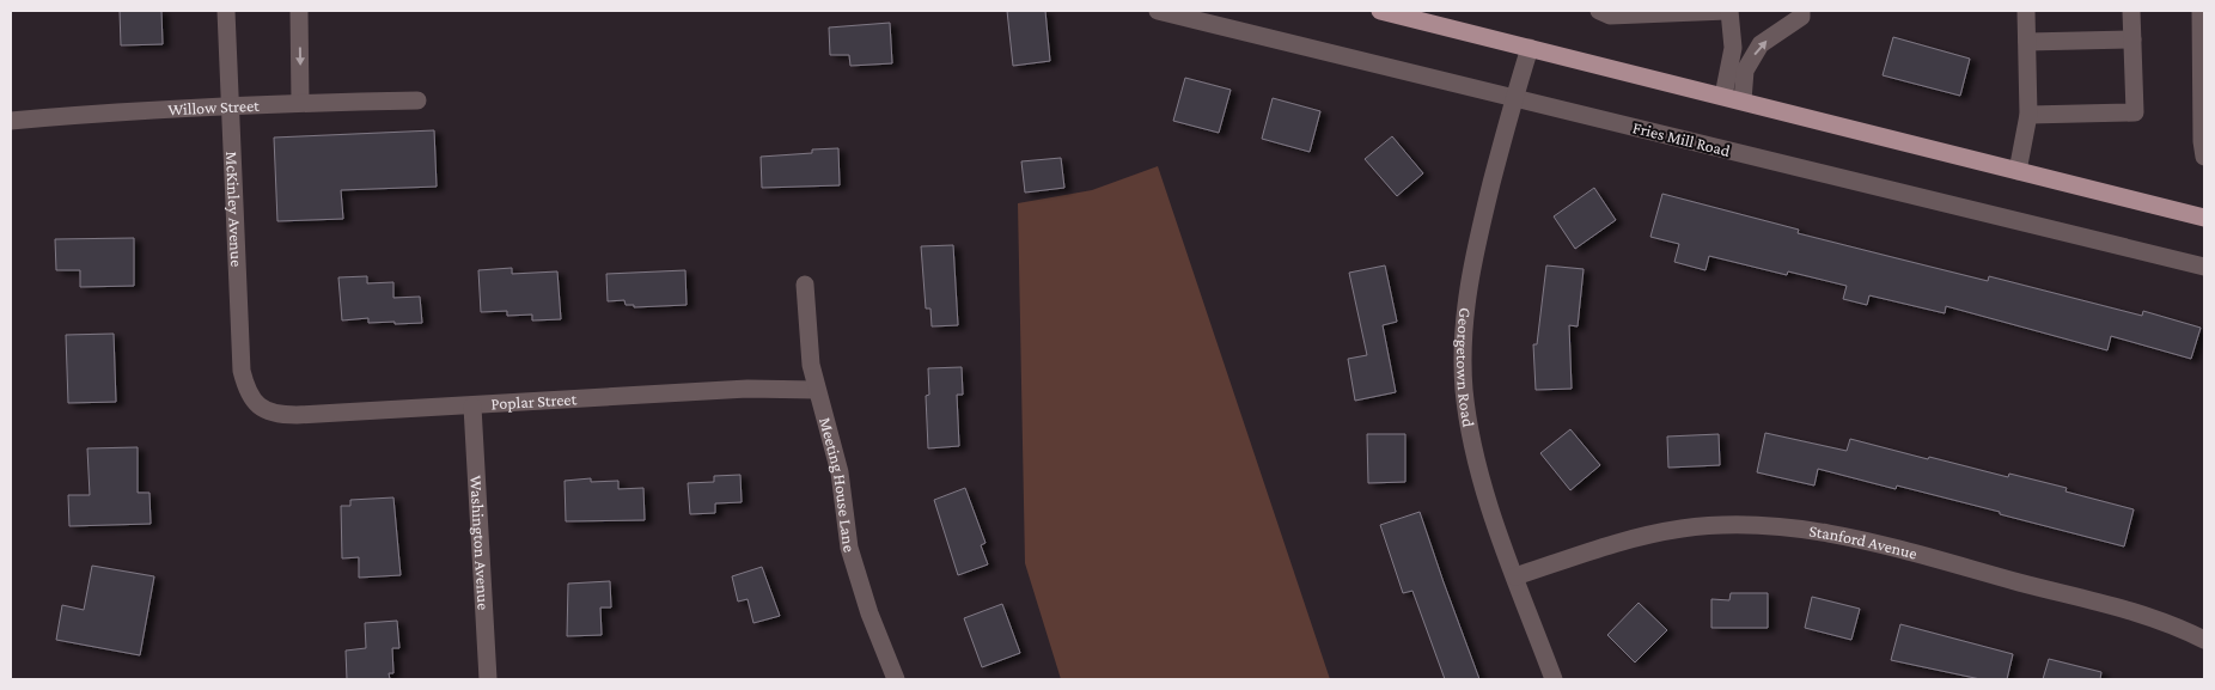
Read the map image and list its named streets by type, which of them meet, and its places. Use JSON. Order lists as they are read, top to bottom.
{
  "streets": {
    "street": [
      "Willow Street",
      "Fries Mill Road",
      "McKinley Avenue",
      "Georgetown Road",
      "Poplar Street",
      "Meeting House Lane",
      "Washington Avenue",
      "Stanford Avenue"
    ]
  },
  "crossings": [
    ["Willow Street", "McKinley Avenue"],
    ["Fries Mill Road", "Georgetown Road"],
    ["McKinley Avenue", "Poplar Street"],
    ["Georgetown Road", "Stanford Avenue"],
    ["Poplar Street", "Meeting House Lane"],
    ["Poplar Street", "Washington Avenue"]
  ]
}
